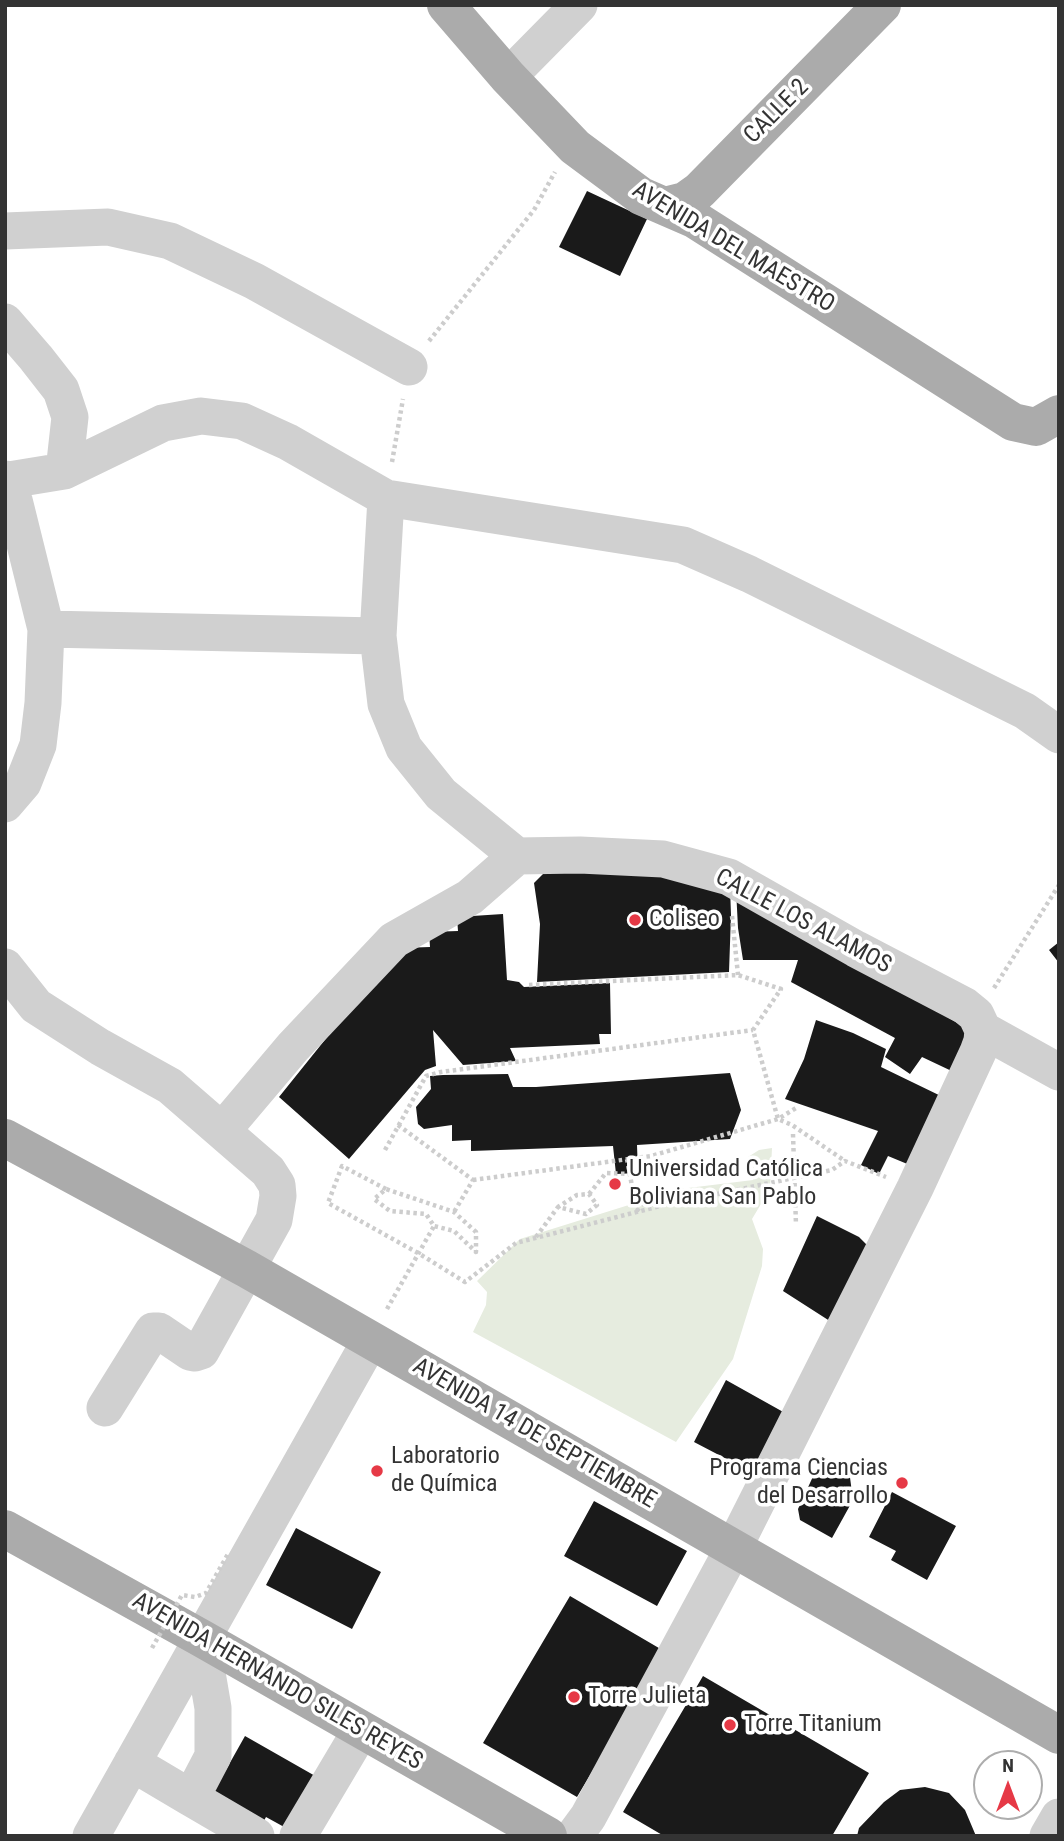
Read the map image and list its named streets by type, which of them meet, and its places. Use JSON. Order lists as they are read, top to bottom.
{
  "streets": {
    "main road": [
      "CALLE 2",
      "AVENIDA DEL MAESTRO",
      "AVENIDA 14 DE SEPTIEMBRE",
      "AVENIDA HERNANDO SILES REYES"
    ],
    "street": ["CALLE LOS ALAMOS"]
  },
  "crossings": [
    ["CALLE 2", "AVENIDA DEL MAESTRO"]
  ],
  "places": [
    "Coliseo",
    "Universidad Católica Boliviana San Pablo",
    "Laboratorio de Química",
    "Programa Ciencias del Desarrollo",
    "Torre Julieta",
    "Torre Titanium"
  ],
  "north": "top"
}
